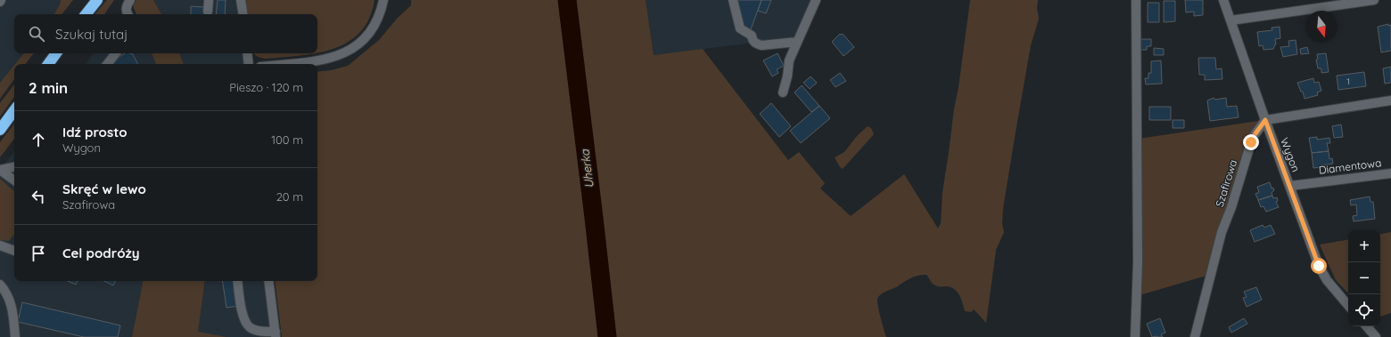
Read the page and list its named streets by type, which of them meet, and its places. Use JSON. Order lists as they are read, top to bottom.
{
  "streets": {
    "street": ["Wygon", "Diamentowa", "Szafirowa"]
  },
  "crossings": [
    ["Wygon", "Diamentowa"],
    ["Wygon", "Szafirowa"]
  ],
  "water": ["Uherka"],
  "house_numbers": ["1"],
  "north": "bottom",
  "page": {
    "search": "Szukaj tutaj",
    "heading": ["2 min", "Pieszo · 120 m"],
    "list": [
      ["Idź prosto", "Wygon", "100 m"],
      ["Skręć w lewo", "Szafirowa", "20 m"],
      "Cel podróży"
    ],
    "map_buttons": ["+", "−"]
  }
}
